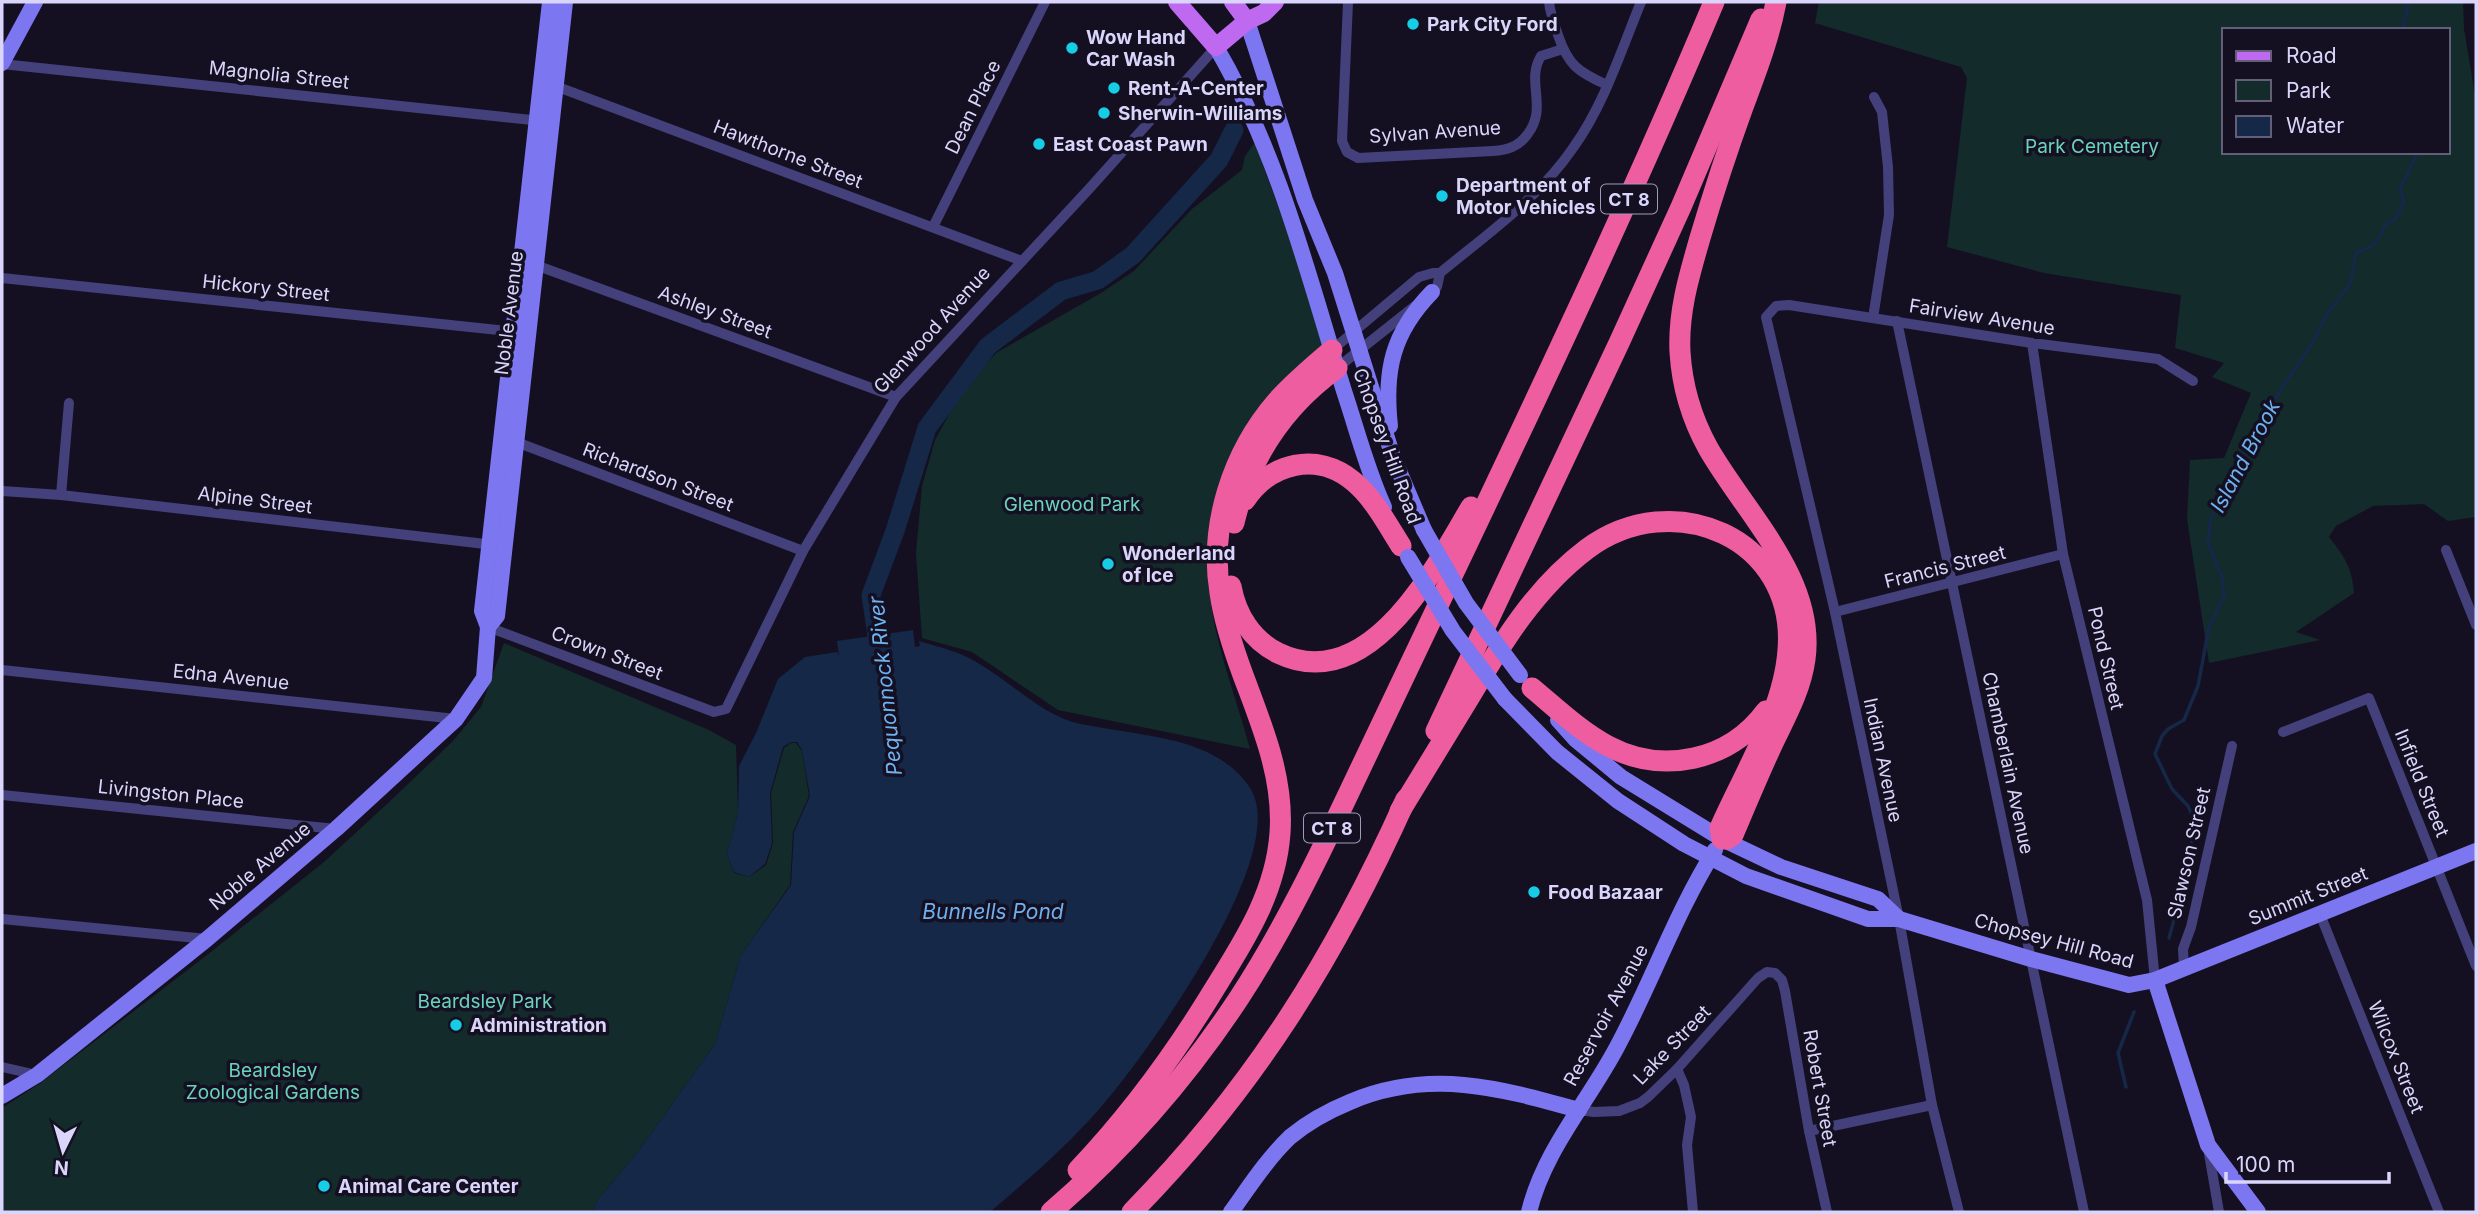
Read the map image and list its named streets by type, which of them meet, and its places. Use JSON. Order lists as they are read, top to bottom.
{
  "streets": {
    "highway": ["CT 8"],
    "main road": [
      "Noble Avenue",
      "Glenwood Avenue",
      "Chopsey Hill Road",
      "Summit Street",
      "Reservoir Avenue"
    ],
    "street": [
      "Magnolia Street",
      "Dean Place",
      "Sylvan Avenue",
      "Hawthorne Street",
      "Hickory Street",
      "Ashley Street",
      "Fairview Avenue",
      "Richardson Street",
      "Alpine Street",
      "Francis Street",
      "Crown Street",
      "Pond Street",
      "Edna Avenue",
      "Indian Avenue",
      "Chamberlain Avenue",
      "Infield Street",
      "Livingston Place",
      "Slawson Street",
      "Lake Street",
      "Wilcox Street",
      "Robert Street"
    ]
  },
  "crossings": [
    ["Magnolia Street", "Noble Avenue"],
    ["Dean Place", "Hawthorne Street"],
    ["Hawthorne Street", "Noble Avenue"],
    ["Hawthorne Street", "Glenwood Avenue"],
    ["Hickory Street", "Noble Avenue"],
    ["Ashley Street", "Noble Avenue"],
    ["Ashley Street", "Glenwood Avenue"],
    ["Noble Avenue", "Richardson Street"],
    ["Noble Avenue", "Alpine Street"],
    ["Noble Avenue", "Crown Street"],
    ["Noble Avenue", "Edna Avenue"],
    ["Noble Avenue", "Livingston Place"],
    ["Fairview Avenue", "Pond Street"],
    ["Fairview Avenue", "Indian Avenue"],
    ["Fairview Avenue", "Chamberlain Avenue"],
    ["Glenwood Avenue", "Chopsey Hill Road"],
    ["Glenwood Avenue", "Richardson Street"],
    ["Glenwood Avenue", "Crown Street"],
    ["Chopsey Hill Road", "Pond Street"],
    ["Chopsey Hill Road", "Indian Avenue"],
    ["Chopsey Hill Road", "Chamberlain Avenue"],
    ["Chopsey Hill Road", "Summit Street"],
    ["Chopsey Hill Road", "Reservoir Avenue"],
    ["Francis Street", "Pond Street"],
    ["Francis Street", "Indian Avenue"],
    ["Francis Street", "Chamberlain Avenue"],
    ["Pond Street", "Summit Street"],
    ["Infield Street", "Summit Street"],
    ["Slawson Street", "Summit Street"],
    ["Summit Street", "Wilcox Street"],
    ["Reservoir Avenue", "Lake Street"],
    ["Lake Street", "Robert Street"]
  ],
  "water": ["Island Brook", "Pequonnock River", "Bunnells Pond"],
  "parks": [
    "Park Cemetery",
    "Glenwood Park",
    "Beardsley Park",
    "Beardsley Zoological Gardens"
  ],
  "places": [
    "Park City Ford",
    "Wow Hand Car Wash",
    "Rent-A-Center",
    "Sherwin-Williams",
    "East Coast Pawn",
    "Department of Motor Vehicles",
    "Wonderland of Ice",
    "Food Bazaar",
    "Administration",
    "Animal Care Center"
  ],
  "legend": ["Road", "Park", "Water"],
  "scale_bar": "100 m",
  "north": "bottom"
}
